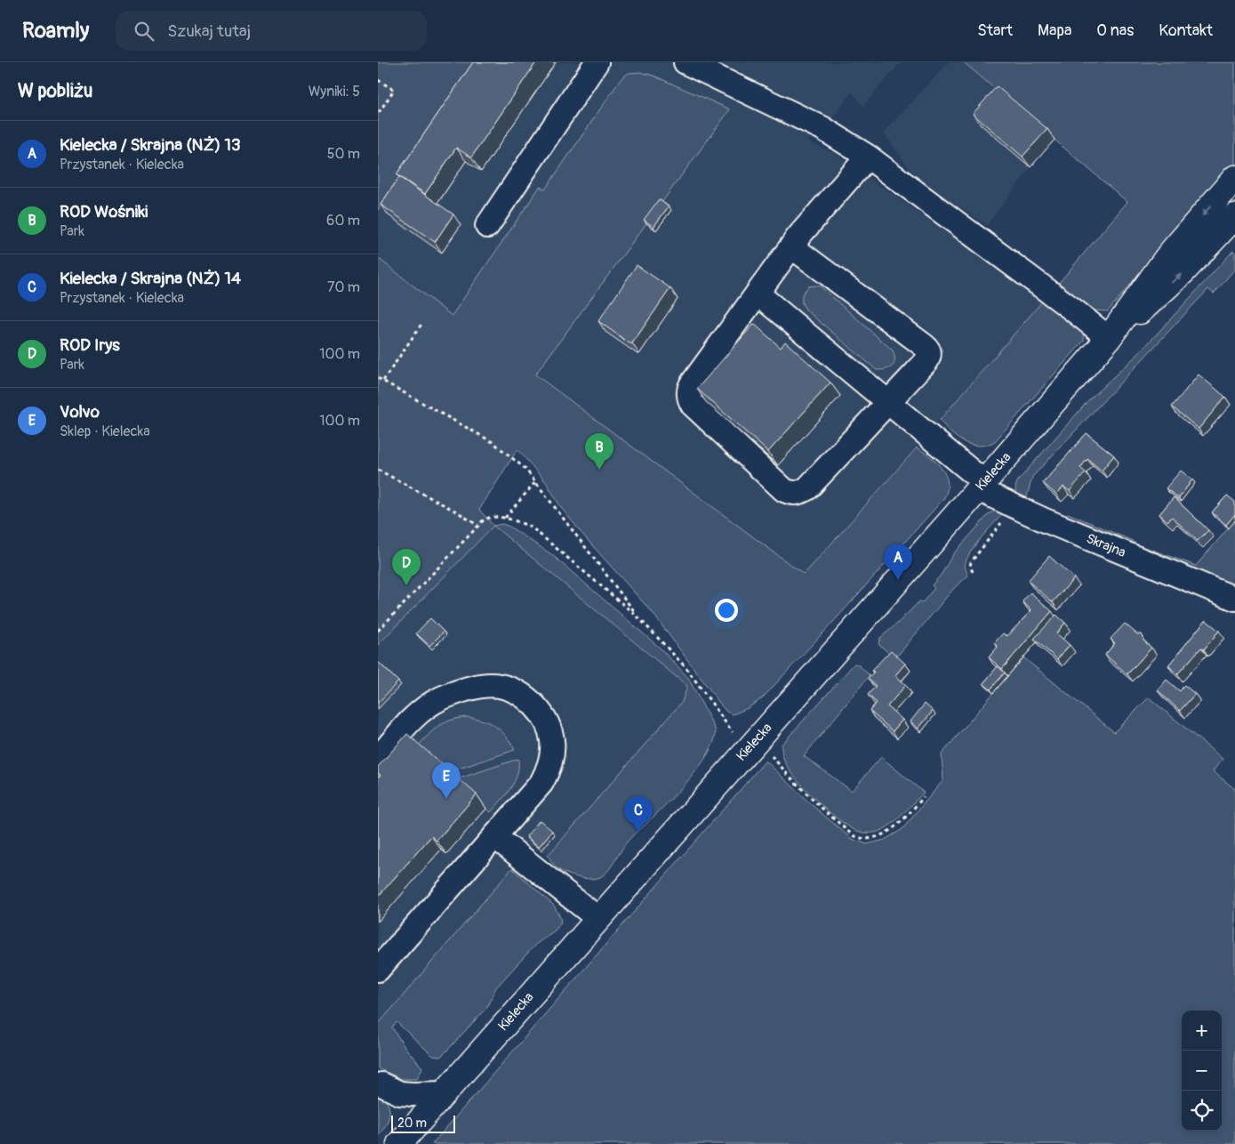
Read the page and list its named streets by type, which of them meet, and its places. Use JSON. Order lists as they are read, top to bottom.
{
  "streets": {
    "main road": ["Kielecka"],
    "street": ["Skrajna"]
  },
  "crossings": [
    ["Kielecka", "Skrajna"]
  ],
  "scale_bar": "20 m",
  "page": {
    "header": "Roamly",
    "search": "Szukaj tutaj",
    "nav": [
      "Start",
      "Mapa",
      "O nas",
      "Kontakt"
    ],
    "heading": ["W pobliżu", "Wyniki: 5"],
    "list": [
      {
        "mark": "A",
        "name": "Kielecka / Skrajna (NŻ) 13",
        "note": "Przystanek · Kielecka",
        "value": "50 m"
      },
      {
        "mark": "B",
        "name": "ROD Wośniki",
        "note": "Park",
        "value": "60 m"
      },
      {
        "mark": "C",
        "name": "Kielecka / Skrajna (NŻ) 14",
        "note": "Przystanek · Kielecka",
        "value": "70 m"
      },
      {
        "mark": "D",
        "name": "ROD Irys",
        "note": "Park",
        "value": "100 m"
      },
      {
        "mark": "E",
        "name": "Volvo",
        "note": "Sklep · Kielecka",
        "value": "100 m"
      }
    ],
    "pins": [
      "B",
      "A",
      "D",
      "E",
      "C"
    ],
    "map_buttons": ["+", "−"],
    "scale": "20 m"
  }
}
